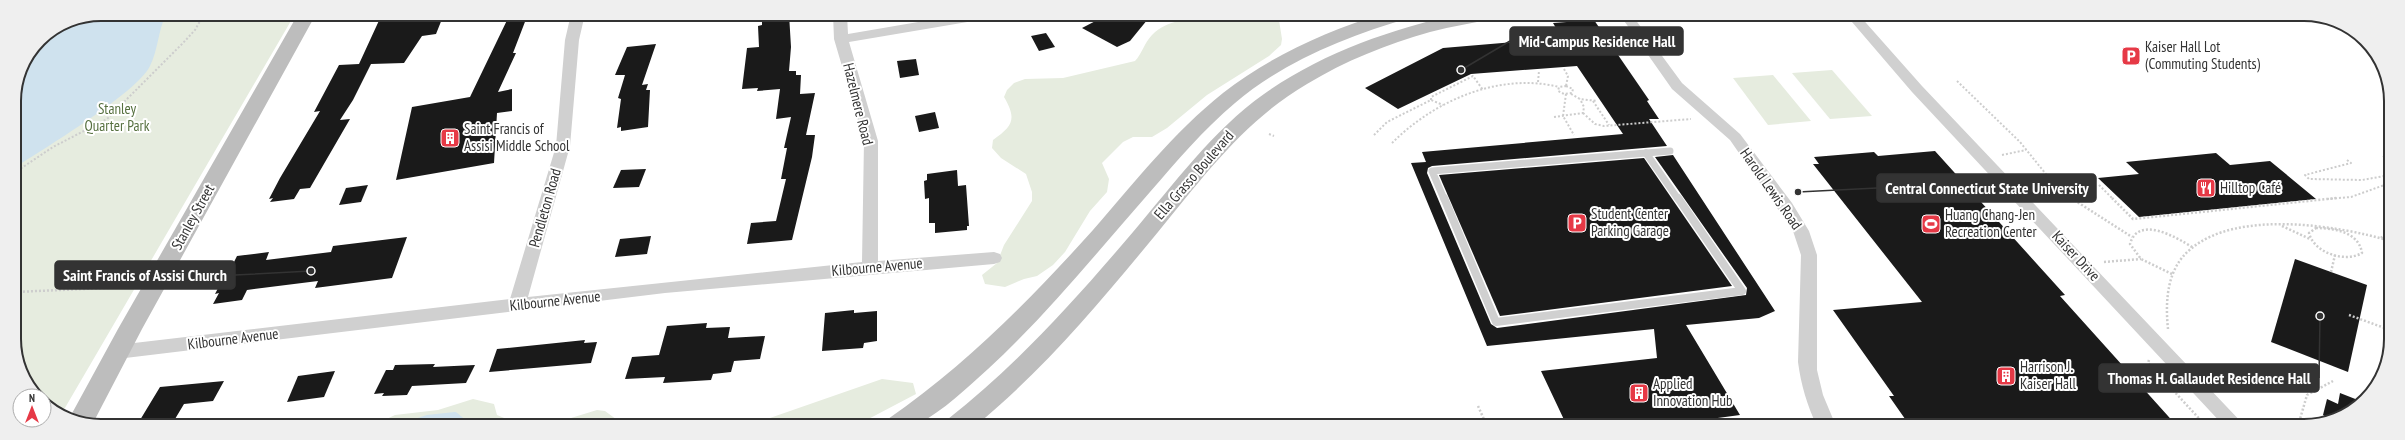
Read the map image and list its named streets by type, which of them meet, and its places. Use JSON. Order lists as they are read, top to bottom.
{
  "streets": {
    "main road": ["Ella Grasso Boulevard", "Stanley Street"],
    "street": [
      "Hazelmere Road",
      "Harold Lewis Road",
      "Pendleton Road",
      "Kaiser Drive",
      "Kilbourne Avenue"
    ]
  },
  "crossings": [
    ["Hazelmere Road", "Kilbourne Avenue"],
    ["Pendleton Road", "Kilbourne Avenue"],
    ["Stanley Street", "Kilbourne Avenue"]
  ],
  "parks": ["Stanley Quarter Park"],
  "places": {
    "parking": ["Kaiser Hall Lot (Commuting Students)", "Student Center Parking Garage"],
    "other": [
      "Mid-Campus Residence Hall",
      "Central Connecticut State University",
      "Saint Francis of Assisi Church",
      "Thomas H. Gallaudet Residence Hall"
    ],
    "building": ["Saint Francis of Assisi Middle School", "Harrison J. Kaiser Hall", "Applied Innovation Hub"],
    "restaurant": ["Hilltop Café"],
    "sports": ["Huang Chang-Jen Recreation Center"]
  },
  "north": "top"
}
